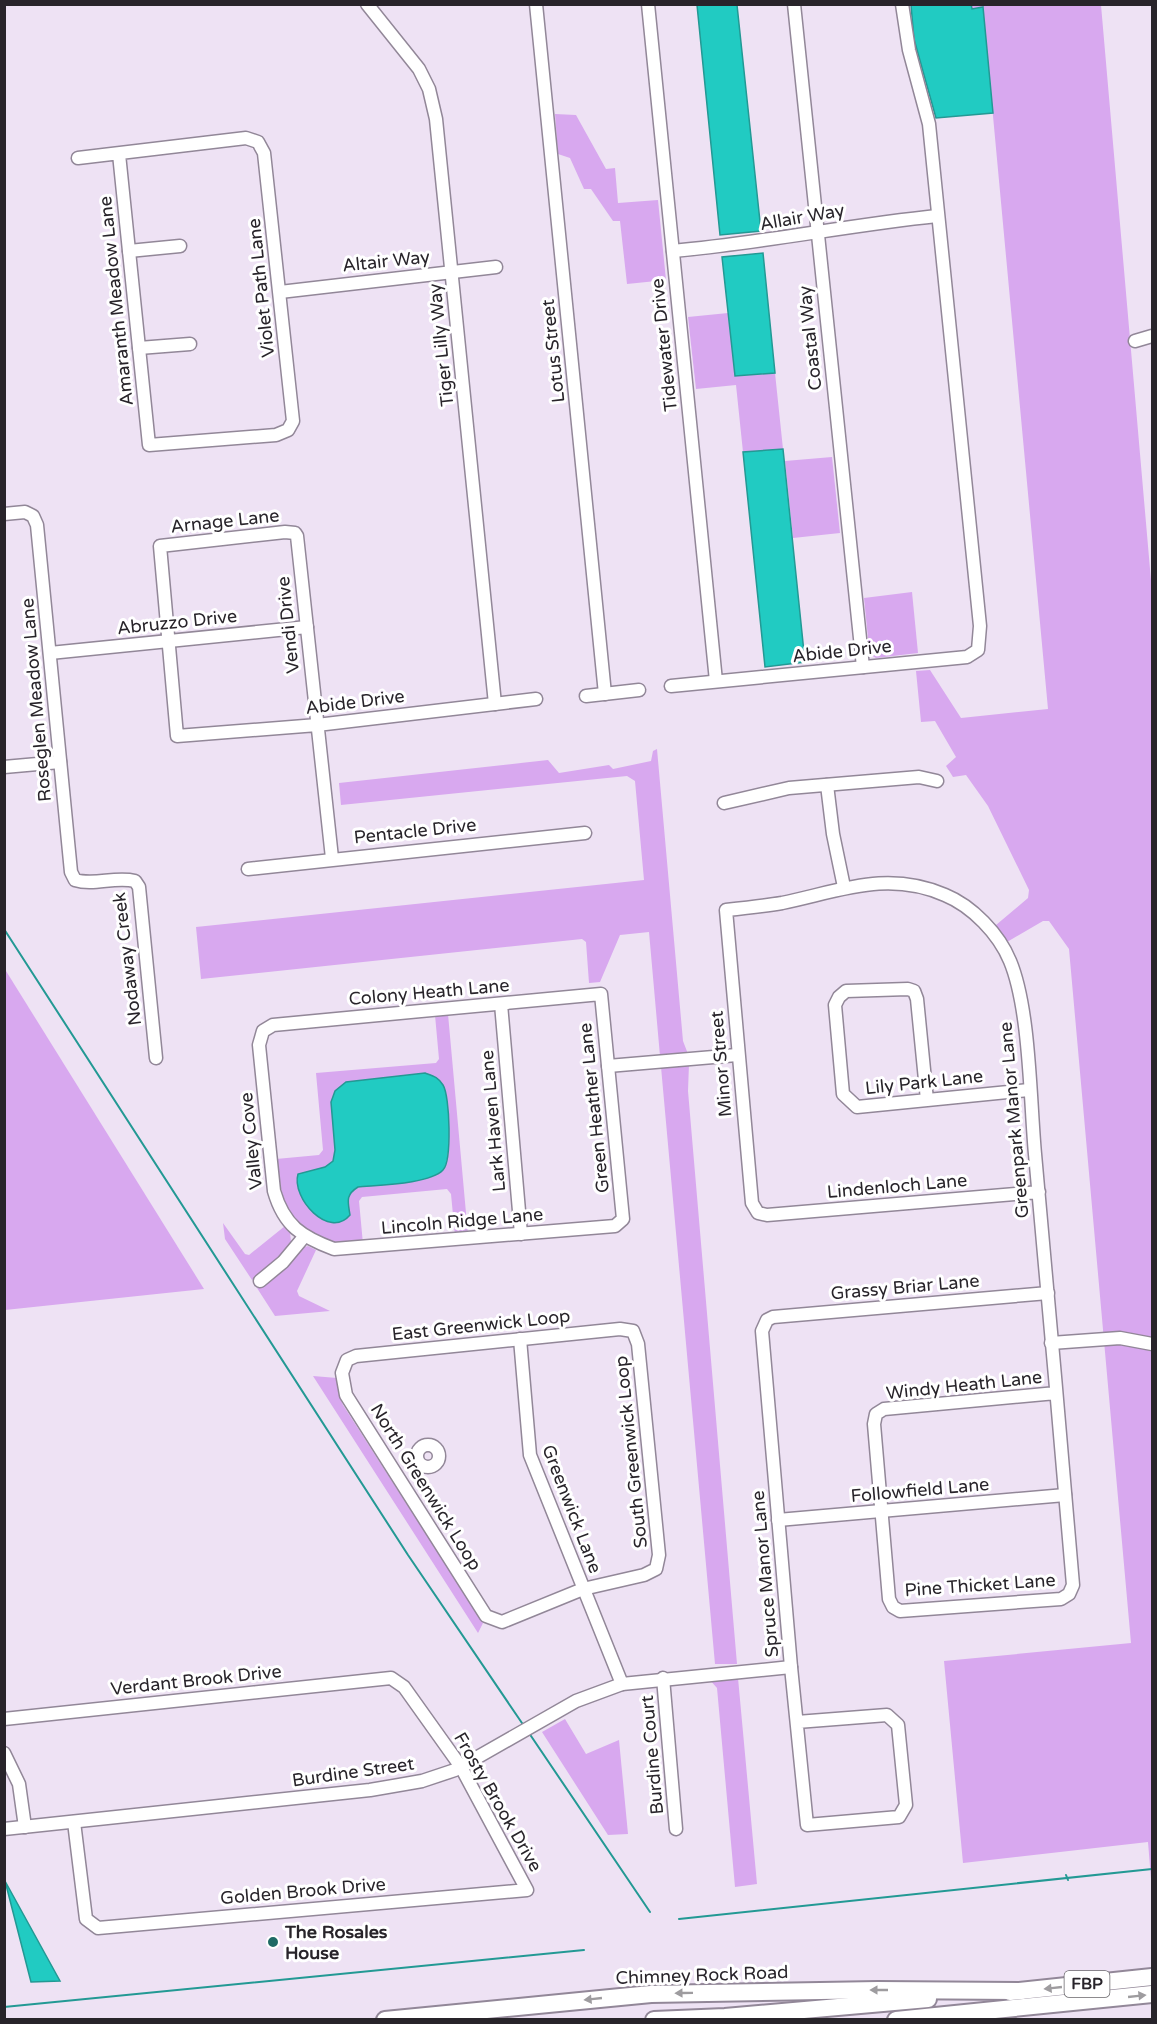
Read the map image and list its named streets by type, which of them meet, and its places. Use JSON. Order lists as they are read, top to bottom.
{
  "streets": {
    "highway": ["Chimney Rock Road", "FBP"],
    "street": [
      "Allair Way",
      "Altair Way",
      "Violet Path Lane",
      "Amaranth Meadow Lane",
      "Coastal Way",
      "Tiger Lilly Way",
      "Tidewater Drive",
      "Lotus Street",
      "Arnage Lane",
      "Abruzzo Drive",
      "Vendi Drive",
      "Abide Drive",
      "Roseglen Meadow Lane",
      "Pentacle Drive",
      "Nodaway Creek",
      "Colony Heath Lane",
      "Minor Street",
      "Lily Park Lane",
      "Green Heather Lane",
      "Greenpark Manor Lane",
      "Lark Haven Lane",
      "Valley Cove",
      "Lindenloch Lane",
      "Lincoln Ridge Lane",
      "Grassy Briar Lane",
      "East Greenwick Loop",
      "Windy Heath Lane",
      "South Greenwick Loop",
      "North Greenwick Loop",
      "Followfield Lane",
      "Greenwick Lane",
      "Spruce Manor Lane",
      "Pine Thicket Lane",
      "Verdant Brook Drive",
      "Burdine Court",
      "Burdine Street",
      "Frosty Brook Drive",
      "Golden Brook Drive"
    ]
  },
  "crossings": [
    ["Allair Way", "Coastal Way"],
    ["Allair Way", "Tidewater Drive"],
    ["Allair Way", "Abide Drive"],
    ["Altair Way", "Violet Path Lane"],
    ["Altair Way", "Tiger Lilly Way"],
    ["Violet Path Lane", "Amaranth Meadow Lane"],
    ["Coastal Way", "Abide Drive"],
    ["Tiger Lilly Way", "Abide Drive"],
    ["Tidewater Drive", "Abide Drive"],
    ["Arnage Lane", "Abruzzo Drive"],
    ["Arnage Lane", "Vendi Drive"],
    ["Arnage Lane", "Abide Drive"],
    ["Abruzzo Drive", "Vendi Drive"],
    ["Abruzzo Drive", "Abide Drive"],
    ["Abruzzo Drive", "Roseglen Meadow Lane"],
    ["Vendi Drive", "Abide Drive"],
    ["Vendi Drive", "Pentacle Drive"],
    ["Roseglen Meadow Lane", "Nodaway Creek"],
    ["Colony Heath Lane", "Green Heather Lane"],
    ["Colony Heath Lane", "Lark Haven Lane"],
    ["Colony Heath Lane", "Valley Cove"],
    ["Minor Street", "Greenpark Manor Lane"],
    ["Minor Street", "Lindenloch Lane"],
    ["Lily Park Lane", "Greenpark Manor Lane"],
    ["Green Heather Lane", "Lincoln Ridge Lane"],
    ["Greenpark Manor Lane", "Lindenloch Lane"],
    ["Greenpark Manor Lane", "Grassy Briar Lane"],
    ["Greenpark Manor Lane", "Windy Heath Lane"],
    ["Greenpark Manor Lane", "Followfield Lane"],
    ["Greenpark Manor Lane", "Pine Thicket Lane"],
    ["Lark Haven Lane", "Lincoln Ridge Lane"],
    ["Valley Cove", "Lincoln Ridge Lane"],
    ["Grassy Briar Lane", "Spruce Manor Lane"],
    ["East Greenwick Loop", "South Greenwick Loop"],
    ["East Greenwick Loop", "North Greenwick Loop"],
    ["East Greenwick Loop", "Greenwick Lane"],
    ["Windy Heath Lane", "Followfield Lane"],
    ["Windy Heath Lane", "Pine Thicket Lane"],
    ["South Greenwick Loop", "North Greenwick Loop"],
    ["South Greenwick Loop", "Greenwick Lane"],
    ["North Greenwick Loop", "Greenwick Lane"],
    ["Followfield Lane", "Spruce Manor Lane"],
    ["Followfield Lane", "Pine Thicket Lane"],
    ["Greenwick Lane", "Burdine Street"],
    ["Spruce Manor Lane", "Burdine Street"],
    ["Verdant Brook Drive", "Frosty Brook Drive"],
    ["Burdine Court", "Burdine Street"],
    ["Burdine Street", "Frosty Brook Drive"],
    ["Burdine Street", "Golden Brook Drive"],
    ["Frosty Brook Drive", "Golden Brook Drive"],
    ["Chimney Rock Road", "FBP"]
  ],
  "places": ["The Rosales House"]
}
